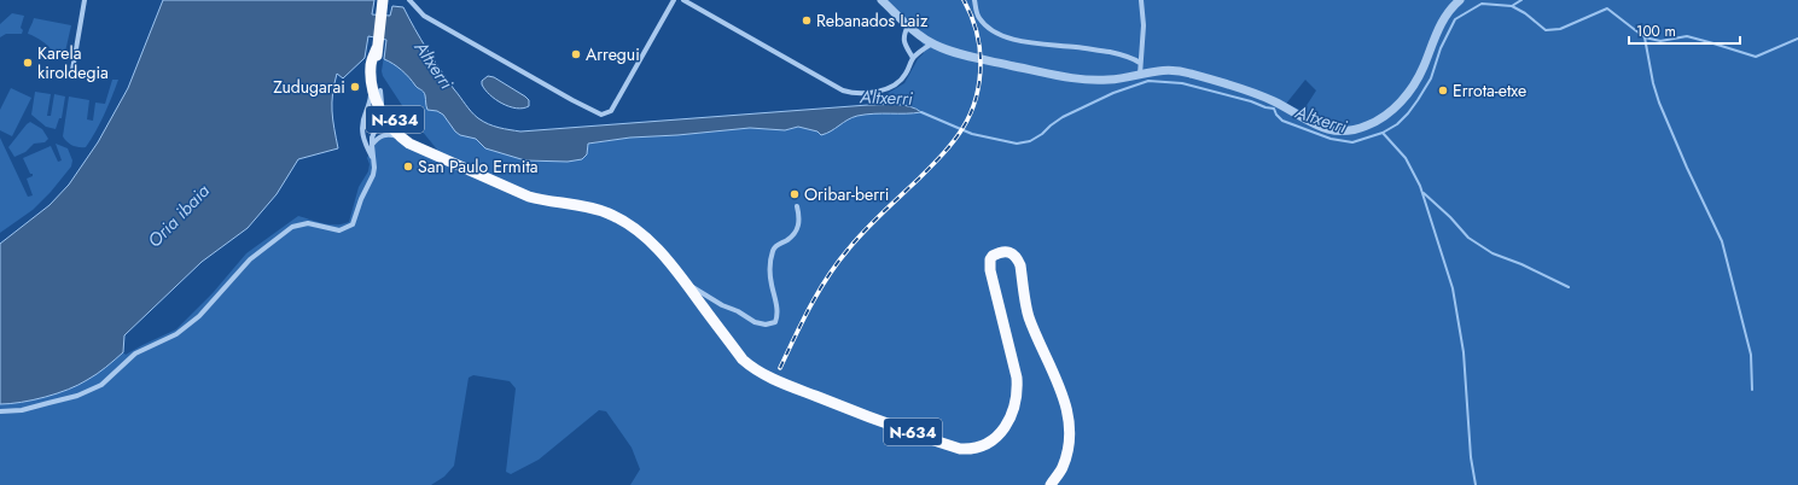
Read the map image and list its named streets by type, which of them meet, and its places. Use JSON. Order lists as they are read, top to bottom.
{
  "streets": {
    "highway": ["N-634"]
  },
  "water": ["Altxerri", "Oria ibaia"],
  "places": [
    "Rebanados Laiz",
    "Arregui",
    "Karela kiroldegia",
    "Zudugarai",
    "Errota-etxe",
    "San Paulo Ermita",
    "Oribar-berri"
  ],
  "scale_bar": "100 m"
}
